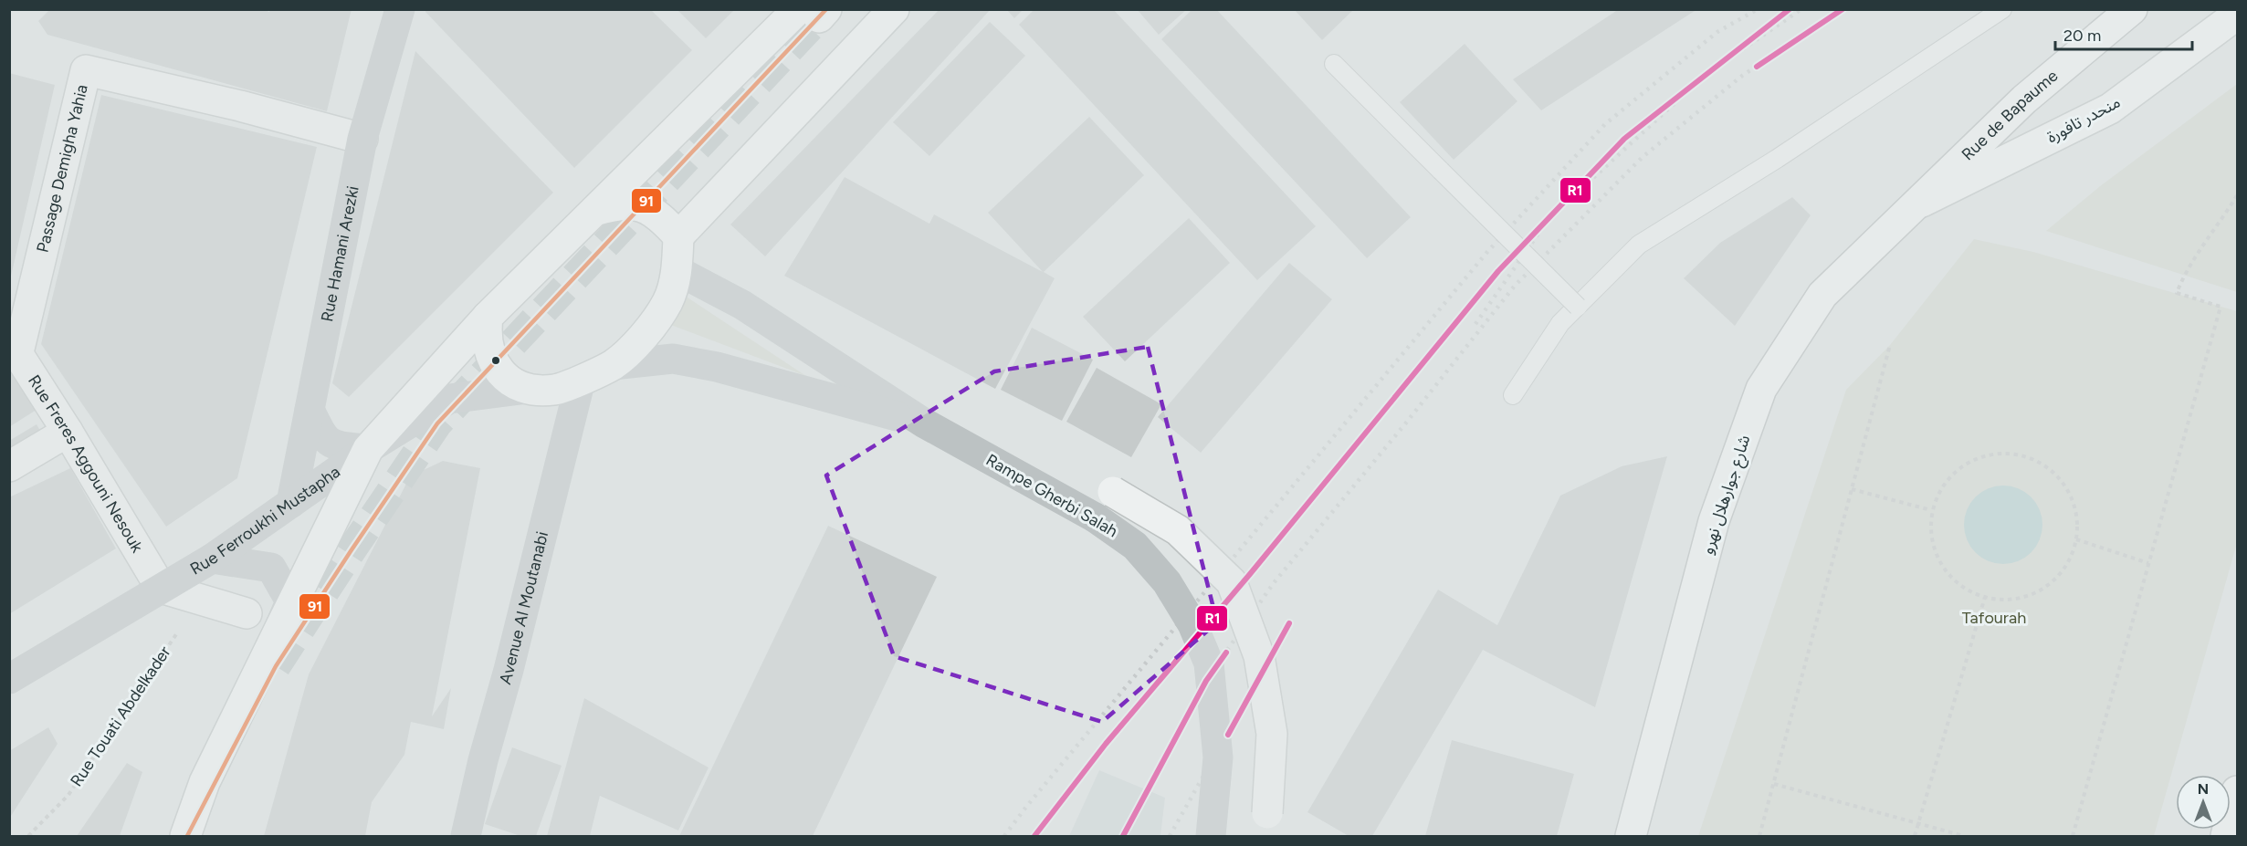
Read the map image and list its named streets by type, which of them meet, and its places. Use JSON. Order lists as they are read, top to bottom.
{
  "streets": {
    "main road": ["Rue de Bapaume", "منحدر تافورة", "شارع جوارهلال نهرو"],
    "street": [
      "Passage Demigha Yahia",
      "Rue Hamani Arezki",
      "Rue Freres Aggouni Nesouk",
      "Rampe Gherbi Salah",
      "Rue Ferroukhi Mustapha",
      "Avenue Al Moutanabi"
    ],
    "path": ["Rue Touati Abdelkader"]
  },
  "crossings": [
    ["Rue de Bapaume", "منحدر تافورة"],
    ["Rue de Bapaume", "شارع جوارهلال نهرو"],
    ["منحدر تافورة", "شارع جوارهلال نهرو"],
    ["Passage Demigha Yahia", "Rue Hamani Arezki"],
    ["Passage Demigha Yahia", "Rue Freres Aggouni Nesouk"],
    ["Rue Hamani Arezki", "Rue Ferroukhi Mustapha"],
    ["Rue Freres Aggouni Nesouk", "Rue Ferroukhi Mustapha"],
    ["Rue Freres Aggouni Nesouk", "Rue Touati Abdelkader"],
    ["Rampe Gherbi Salah", "Rue Ferroukhi Mustapha"],
    ["Rampe Gherbi Salah", "Avenue Al Moutanabi"],
    ["Rue Ferroukhi Mustapha", "Avenue Al Moutanabi"],
    ["Rue Ferroukhi Mustapha", "Rue Touati Abdelkader"]
  ],
  "parks": ["Tafourah"],
  "lines": ["transit line R1", "transit line 91"],
  "scale_bar": "20 m",
  "north": "top"
}
